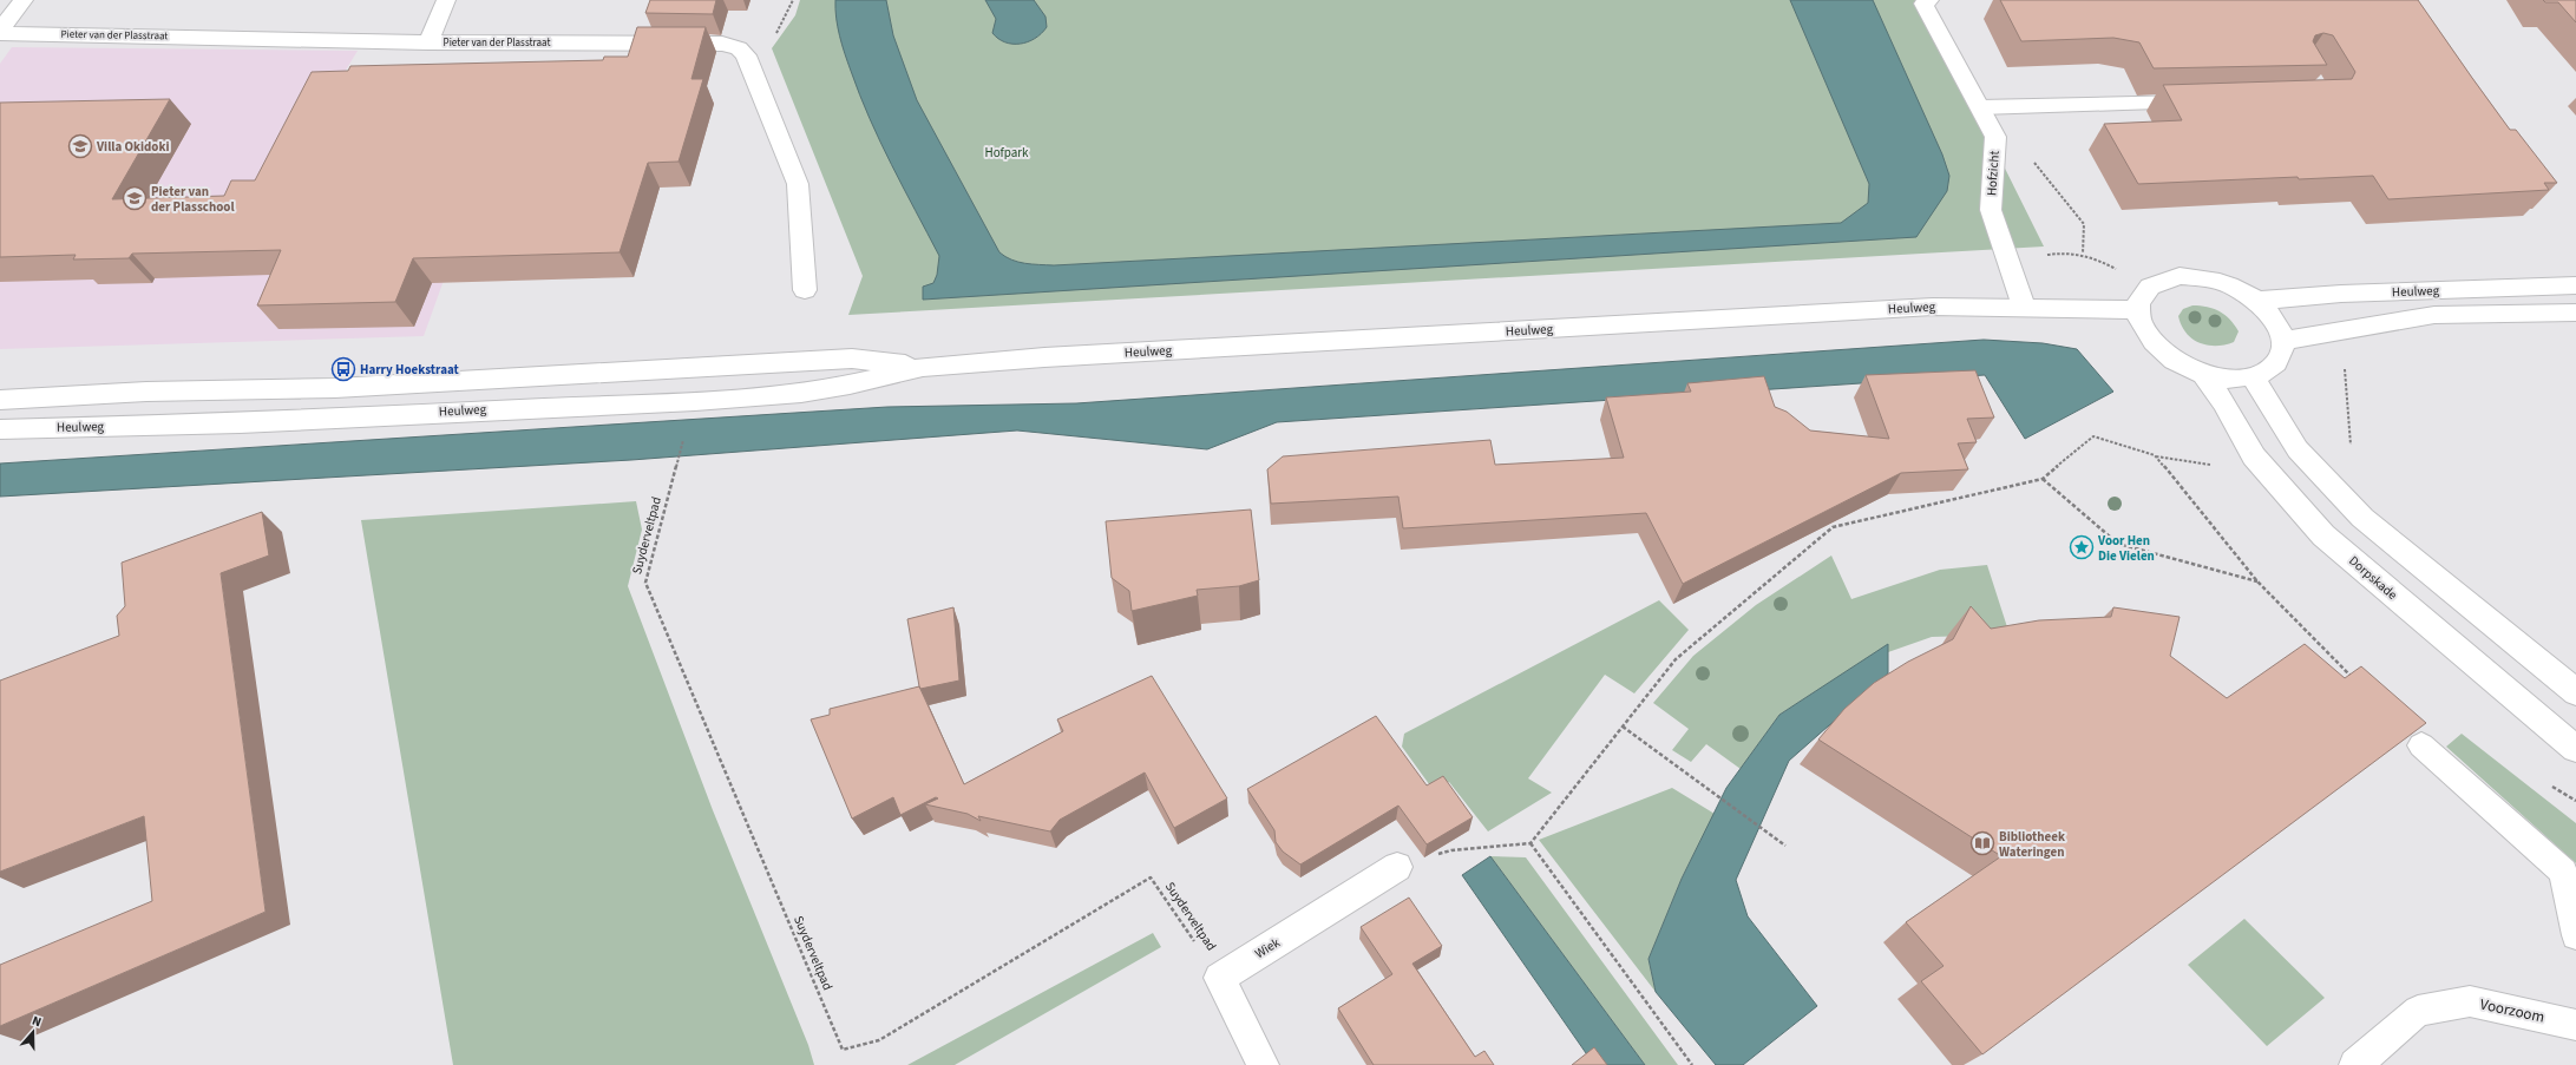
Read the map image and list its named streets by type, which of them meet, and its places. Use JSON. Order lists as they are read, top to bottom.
{
  "streets": {
    "main road": [
      "Pieter van der Plasstraat",
      "Hofzicht",
      "Heulweg",
      "Dorpskade",
      "Wiek",
      "Voorzoom"
    ],
    "path": ["Suyderveltpad"]
  },
  "crossings": [
    ["Hofzicht", "Heulweg"],
    ["Heulweg", "Dorpskade"],
    ["Suyderveltpad", "Wiek"]
  ],
  "parks": ["Hofpark"],
  "places": {
    "school or university": ["Villa Okidoki", "Pieter van der Plasschool"],
    "bus stop": ["Harry Hoekstraat"],
    "place": ["Voor Hen Die Vielen"],
    "library": ["Bibliotheek Wateringen"]
  },
  "north": "top"
}
